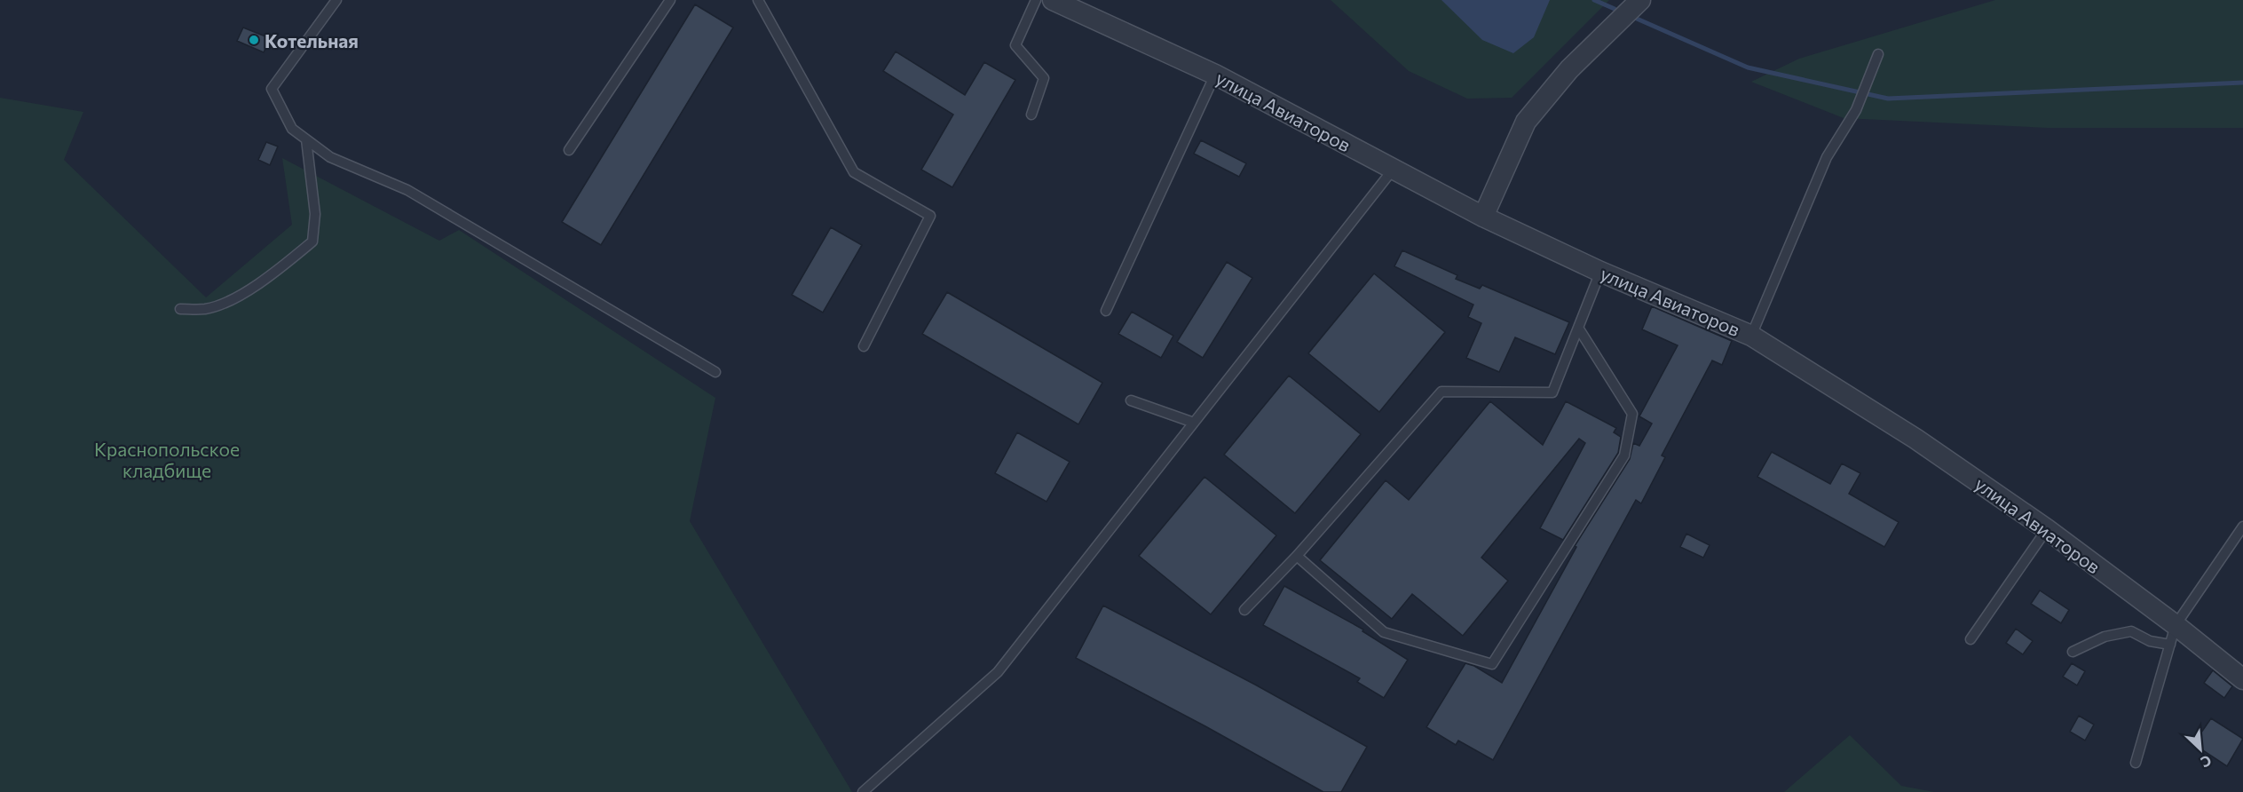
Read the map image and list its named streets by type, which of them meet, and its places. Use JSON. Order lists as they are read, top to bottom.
{
  "streets": {
    "street": ["улица Авиаторов"]
  },
  "parks": ["Краснопольское кладбище"],
  "places": ["Котельная"],
  "north": "bottom right"
}
